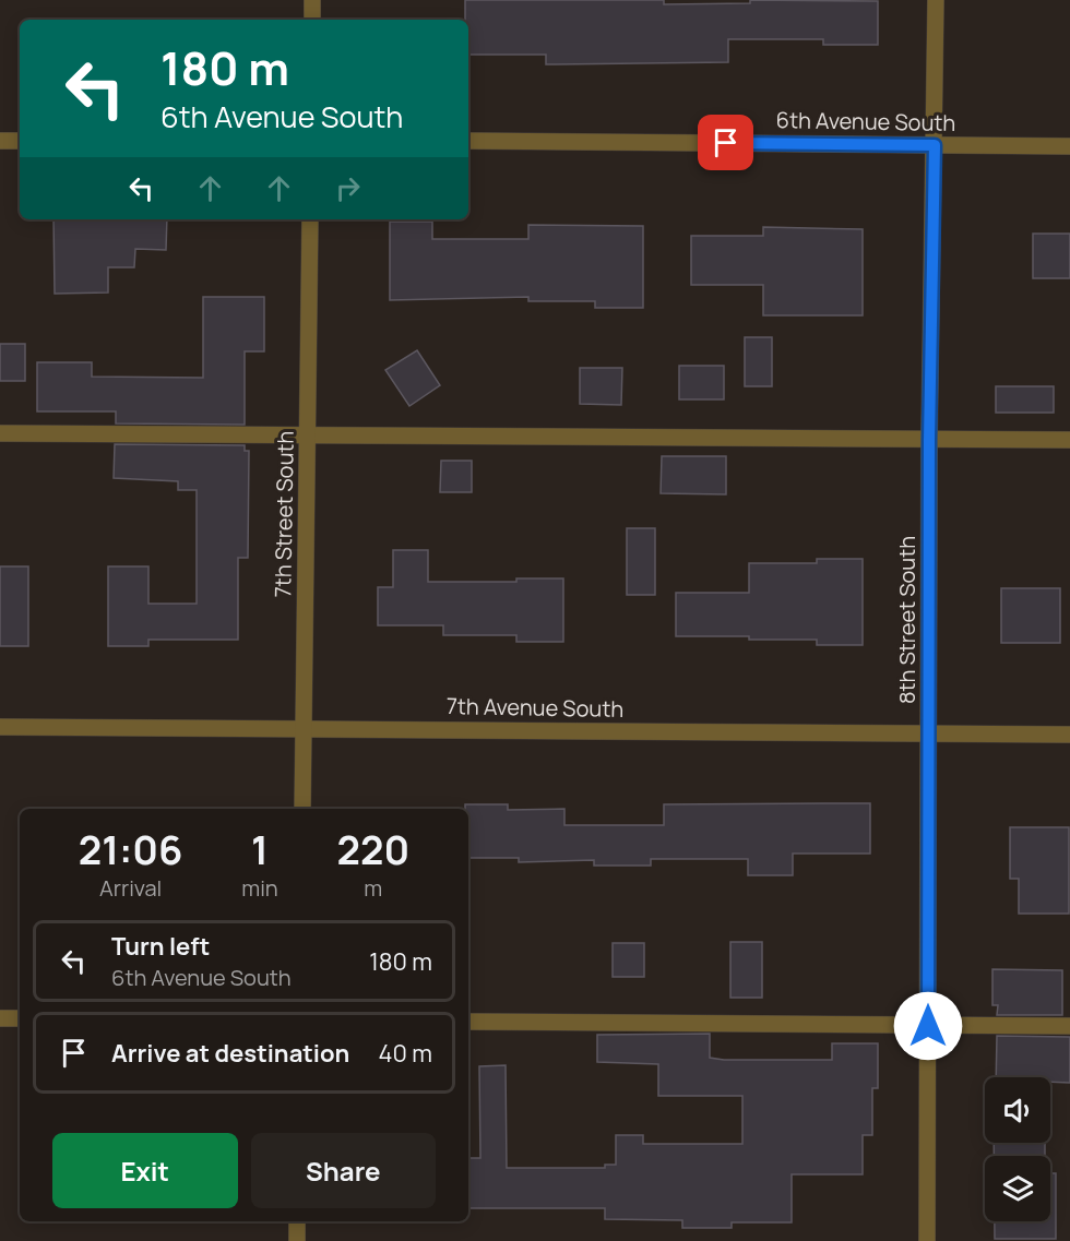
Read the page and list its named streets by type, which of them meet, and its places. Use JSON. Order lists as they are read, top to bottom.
{
  "streets": {
    "street": [
      "6th Avenue South",
      "7th Street South",
      "8th Street South",
      "7th Avenue South"
    ]
  },
  "crossings": [
    ["6th Avenue South", "8th Street South"],
    ["7th Street South", "7th Avenue South"],
    ["8th Street South", "7th Avenue South"]
  ],
  "page": {
    "turn": ["180 m", "6th Avenue South"],
    "eta": [
      "21:06",
      "Arrival",
      "1",
      "min",
      "220",
      "m"
    ],
    "list": [
      {
        "name": "Turn left",
        "note": "6th Avenue South",
        "value": "180 m"
      },
      {
        "name": "Arrive at destination",
        "value": "40 m"
      }
    ],
    "buttons": ["Exit", "Share"]
  }
}
